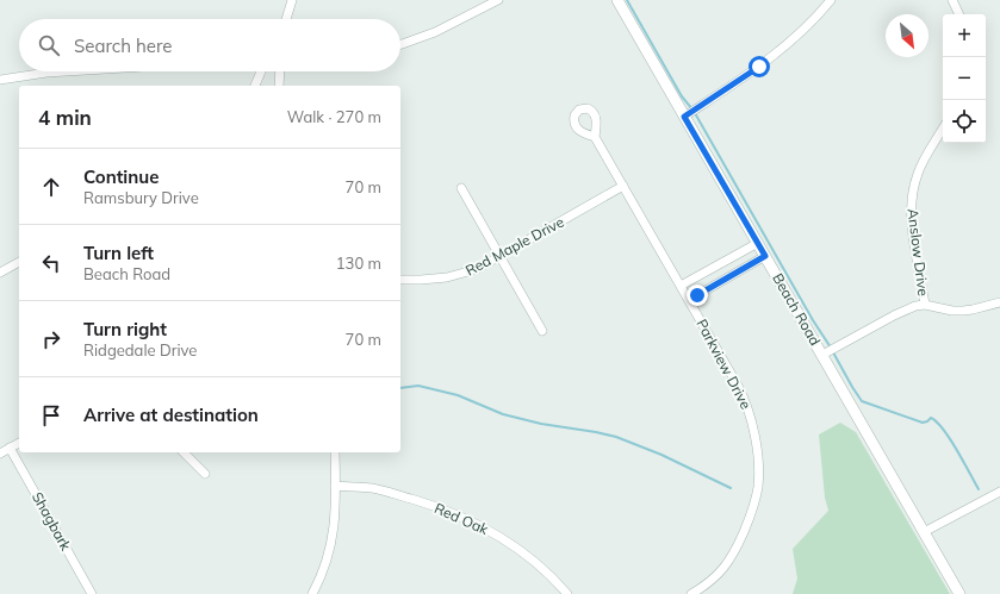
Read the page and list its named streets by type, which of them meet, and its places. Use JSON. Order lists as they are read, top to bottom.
{
  "streets": {
    "street": [
      "Red Maple Drive",
      "Anslow Drive",
      "Beach Road",
      "Parkview Drive",
      "Red Oak",
      "Shagbark"
    ]
  },
  "crossings": [
    ["Red Maple Drive", "Parkview Drive"]
  ],
  "north": "bottom right",
  "page": {
    "map_buttons": ["+", "−"],
    "search": "Search here",
    "heading": ["4 min", "Walk · 270 m"],
    "list": [
      ["Continue", "Ramsbury Drive", "70 m"],
      ["Turn left", "Beach Road", "130 m"],
      ["Turn right", "Ridgedale Drive", "70 m"],
      "Arrive at destination"
    ]
  }
}
